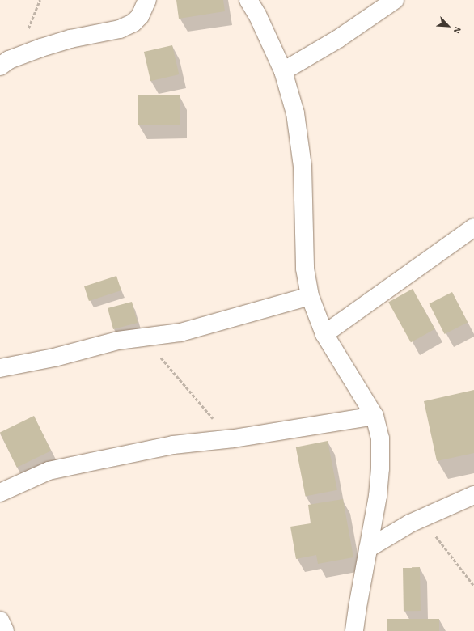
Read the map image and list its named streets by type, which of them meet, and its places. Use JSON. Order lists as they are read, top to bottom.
{
  "north": "bottom right"
}
